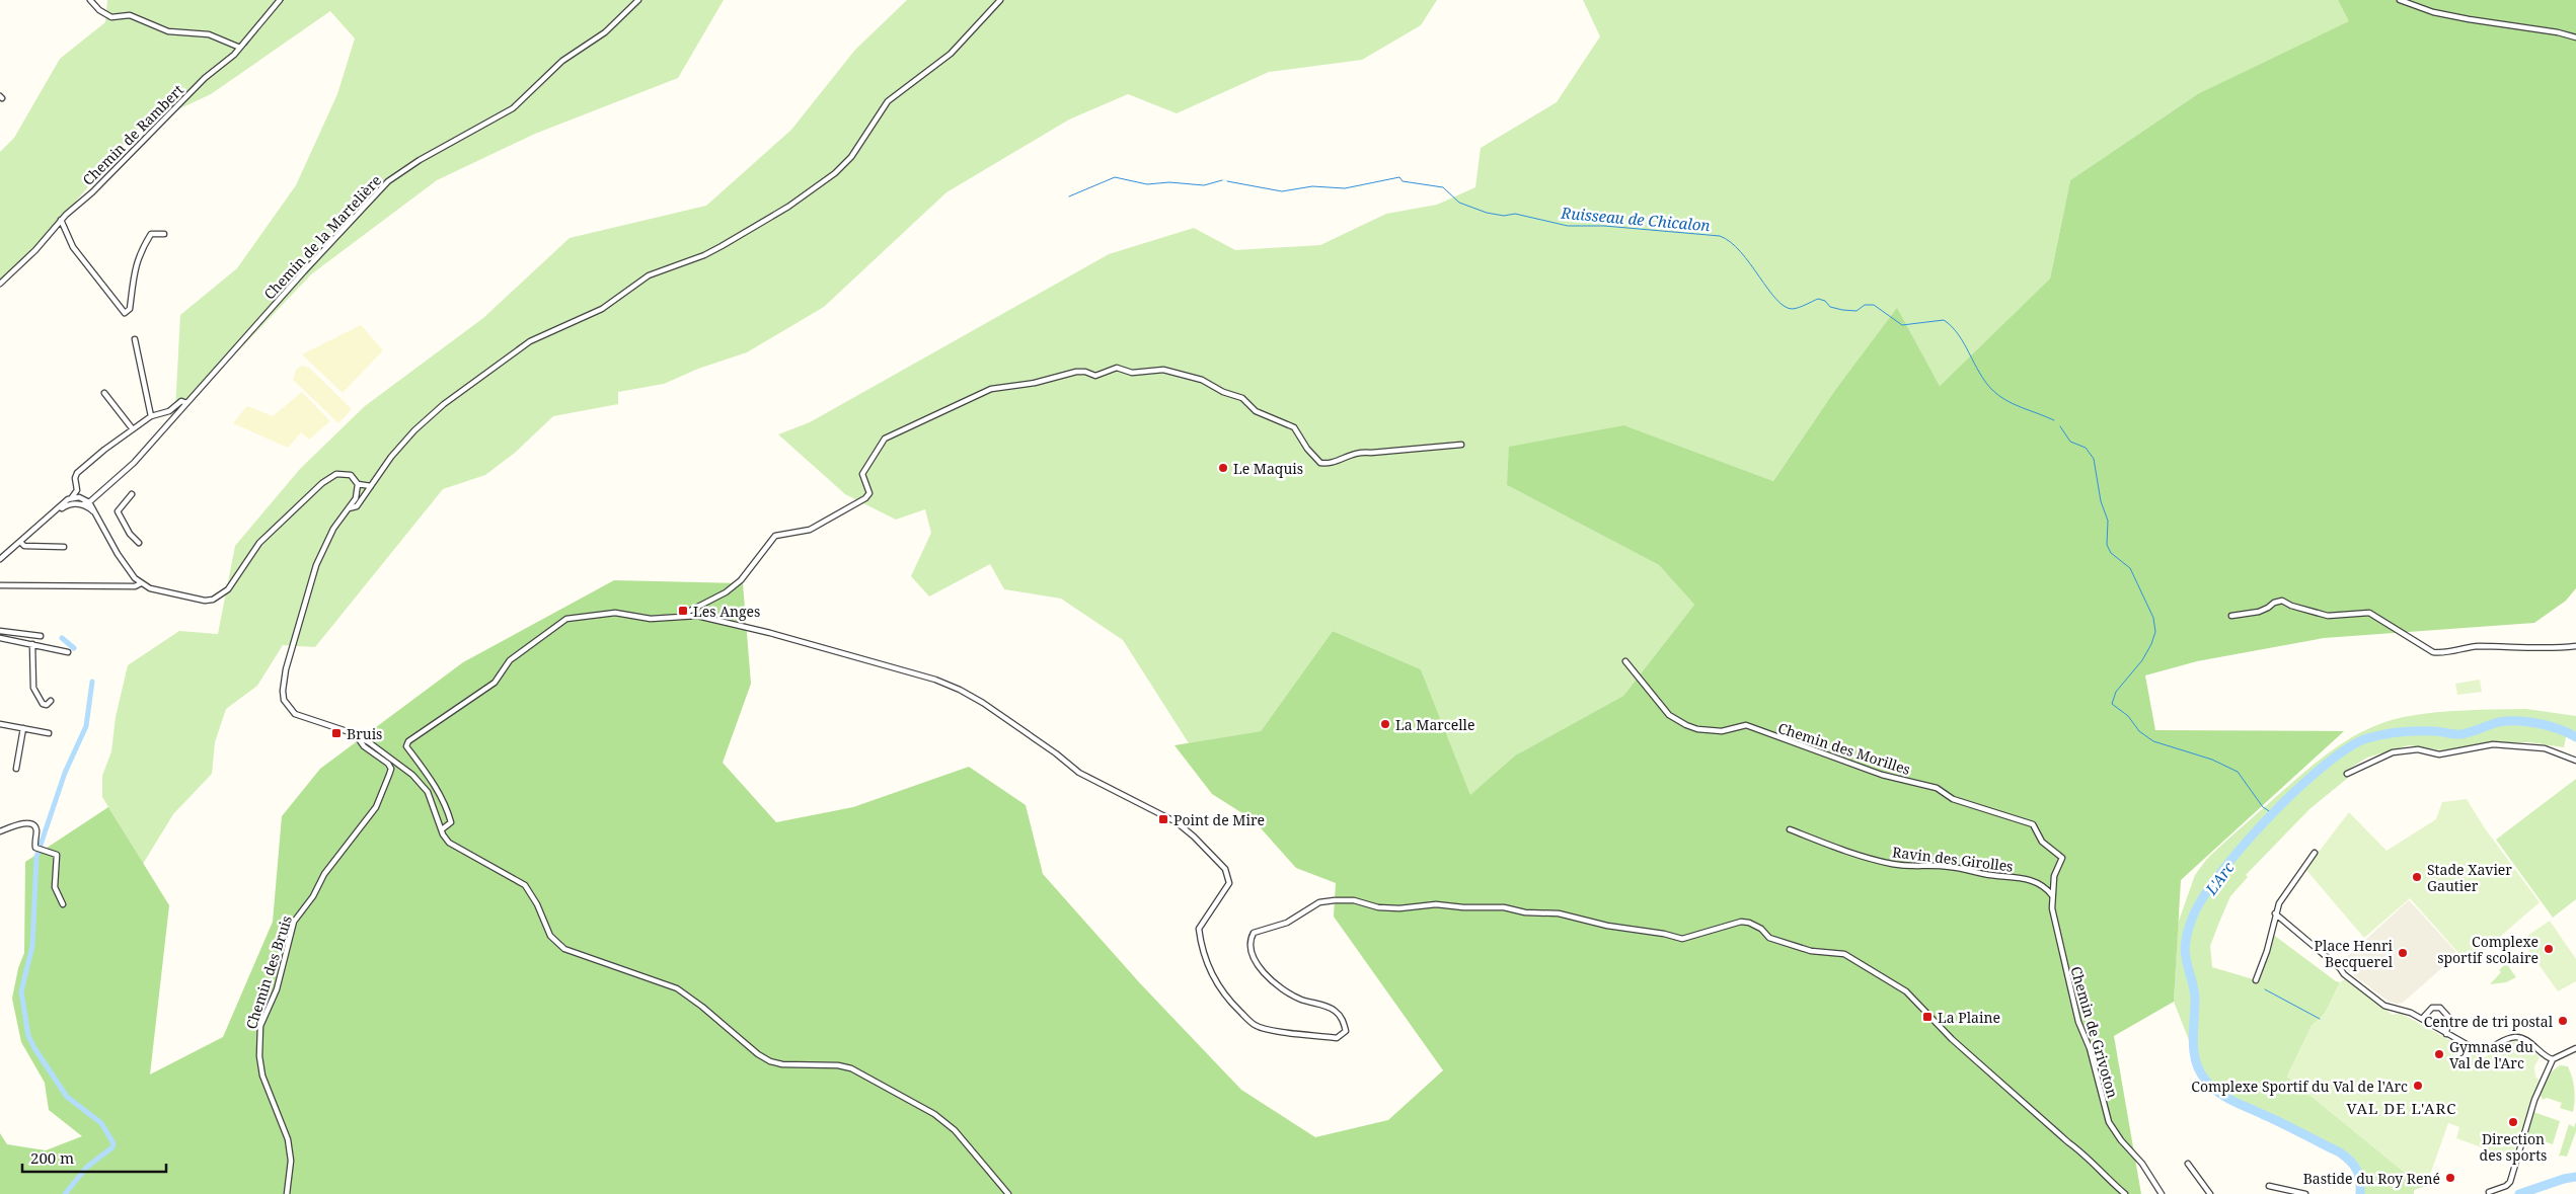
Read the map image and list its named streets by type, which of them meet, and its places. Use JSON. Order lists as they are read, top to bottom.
{
  "streets": {
    "street": [
      "Chemin de Rambert",
      "Chemin de la Martelière",
      "Chemin des Morilles",
      "Ravin des Girolles",
      "Chemin des Bruis",
      "Chemin de Grivoton"
    ]
  },
  "crossings": [
    ["Chemin des Morilles", "Chemin de Grivoton"],
    ["Ravin des Girolles", "Chemin de Grivoton"]
  ],
  "districts": ["VAL DE L'ARC"],
  "water": ["Ruisseau de Chicalon", "L'Arc"],
  "places": {
    "other": [
      "Le Maquis",
      "La Marcelle",
      "Stade Xavier Gautier",
      "Complexe sportif scolaire",
      "Place Henri Becquerel",
      "Centre de tri postal",
      "Gymnase du Val de l'Arc",
      "Complexe Sportif du Val de l'Arc",
      "Direction des sports",
      "Bastide du Roy René"
    ],
    "transit": [
      "Les Anges",
      "Bruis",
      "Point de Mire",
      "La Plaine"
    ]
  },
  "scale_bar": "200 m"
}
